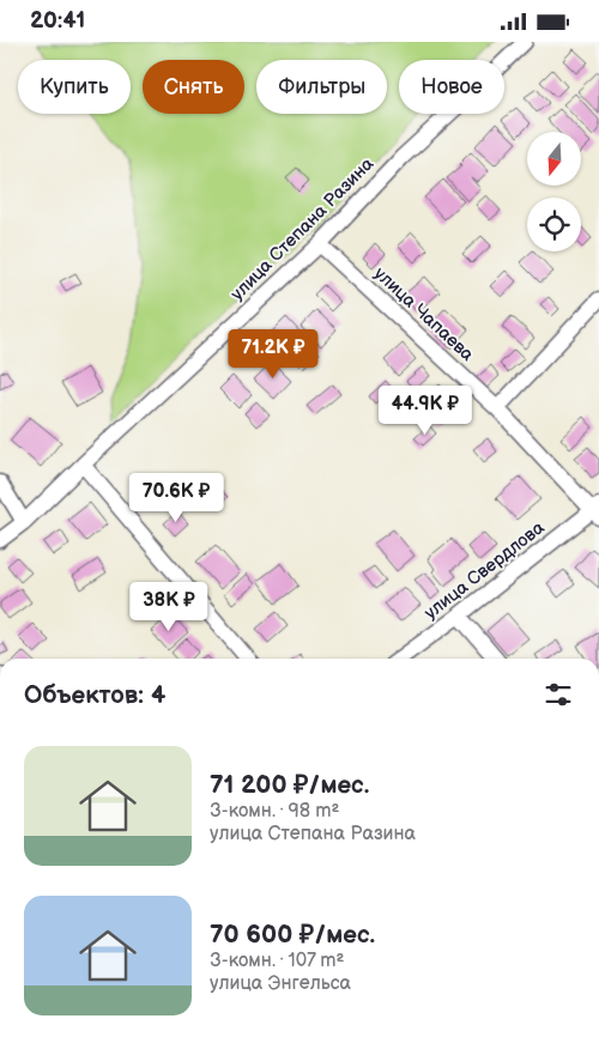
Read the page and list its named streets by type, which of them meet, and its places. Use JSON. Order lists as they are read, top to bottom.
{
  "streets": {
    "street": ["улица Степана Разина", "улица Чапаева", "улица Свердлова"]
  },
  "crossings": [
    ["улица Степана Разина", "улица Чапаева"],
    ["улица Чапаева", "улица Свердлова"]
  ],
  "north": "bottom",
  "page": {
    "status": "20:41",
    "chip": [
      "Купить",
      "Снять",
      "Фильтры",
      "Новое"
    ],
    "price": [
      "71.2K ₽",
      "44.9K ₽",
      "70.6K ₽",
      "38K ₽"
    ],
    "heading": "Объектов: 4",
    "list": [
      {
        "name": "71 200 ₽/мес.",
        "note": "3-комн. · 98 m² · улица Степана Разина"
      },
      {
        "name": "70 600 ₽/мес.",
        "note": "3-комн. · 107 m² · улица Энгельса"
      }
    ]
  }
}
